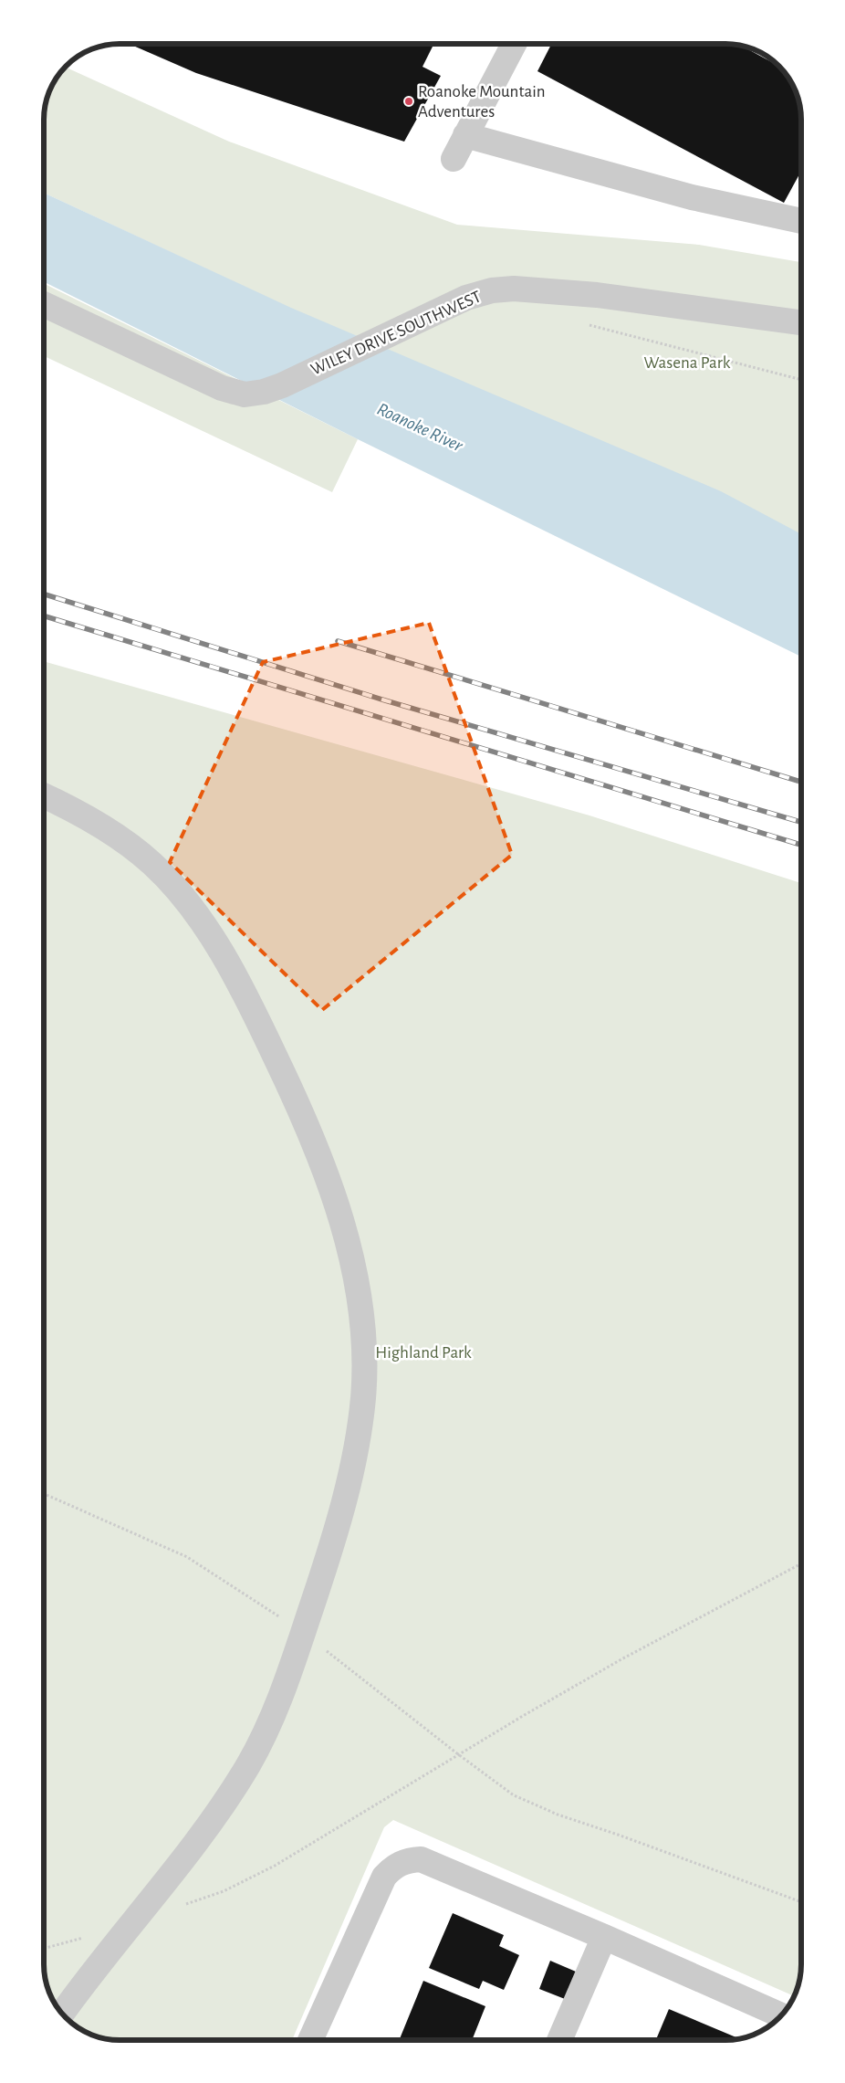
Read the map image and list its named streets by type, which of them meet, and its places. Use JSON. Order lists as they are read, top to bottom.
{
  "streets": {
    "street": ["WILEY DRIVE SOUTHWEST"]
  },
  "water": ["Roanoke River"],
  "parks": ["Wasena Park", "Highland Park"],
  "places": ["Roanoke Mountain Adventures"]
}
